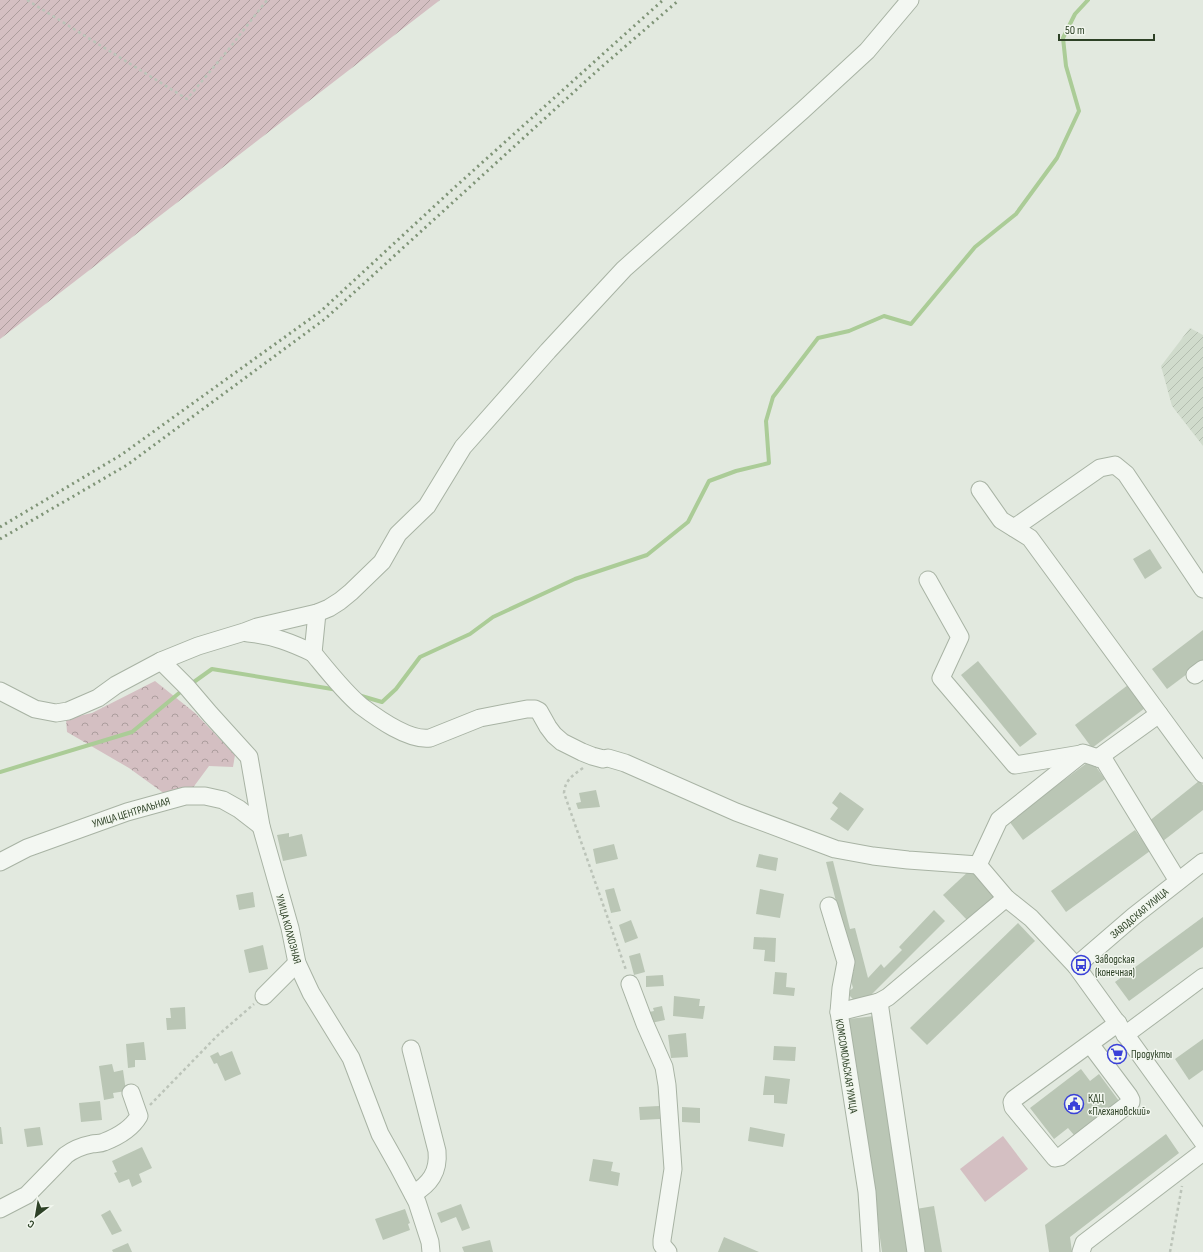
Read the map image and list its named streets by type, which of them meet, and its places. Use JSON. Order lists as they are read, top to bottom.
{
  "streets": {
    "street": [
      "УЛИЦА ЦЕНТРАЛЬНАЯ",
      "ЗАВОДСКАЯ УЛИЦА",
      "УЛИЦА КОЛХОЗНАЯ",
      "КОМСОМОЛЬСКАЯ УЛИЦА"
    ]
  },
  "crossings": [
    ["УЛИЦА ЦЕНТРАЛЬНАЯ", "УЛИЦА КОЛХОЗНАЯ"]
  ],
  "places": {
    "bus stop": ["Заводская (конечная)"],
    "supermarket": ["Продукты"],
    "public building": ["КДЦ «Плехановский»"]
  },
  "scale_bar": "50 m",
  "north": "bottom left"
}
